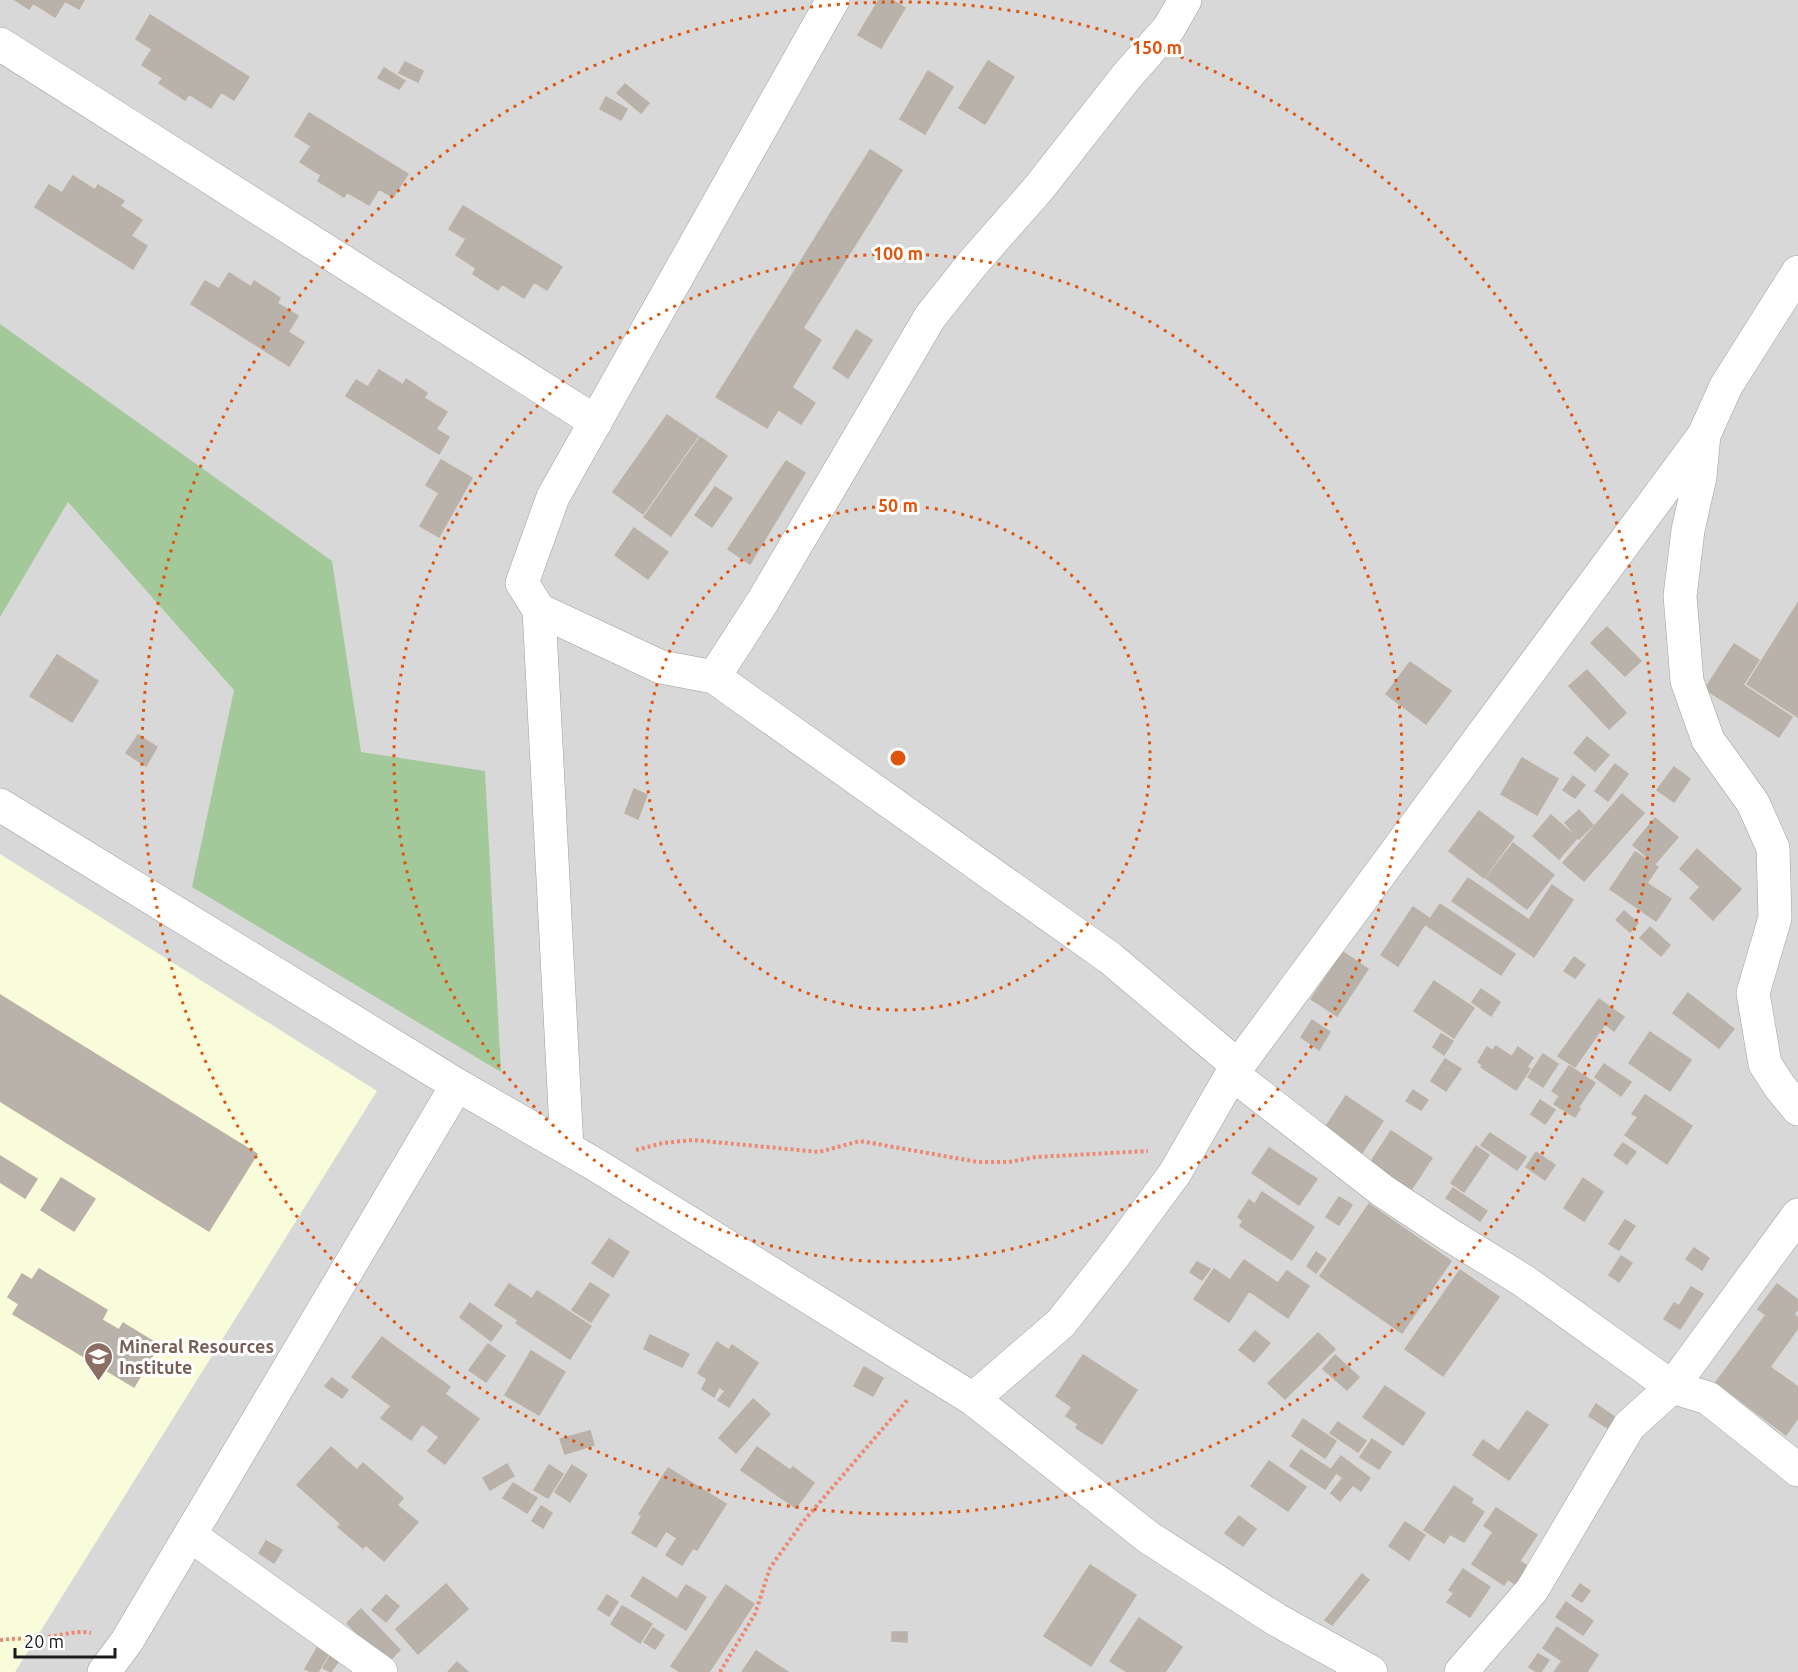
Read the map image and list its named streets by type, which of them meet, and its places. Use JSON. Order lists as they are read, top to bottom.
{
  "places": {
    "school or university": ["Mineral Resources Institute"]
  },
  "scale_bar": "20 m",
  "rings": ["150 m", "100 m", "50 m"]
}
